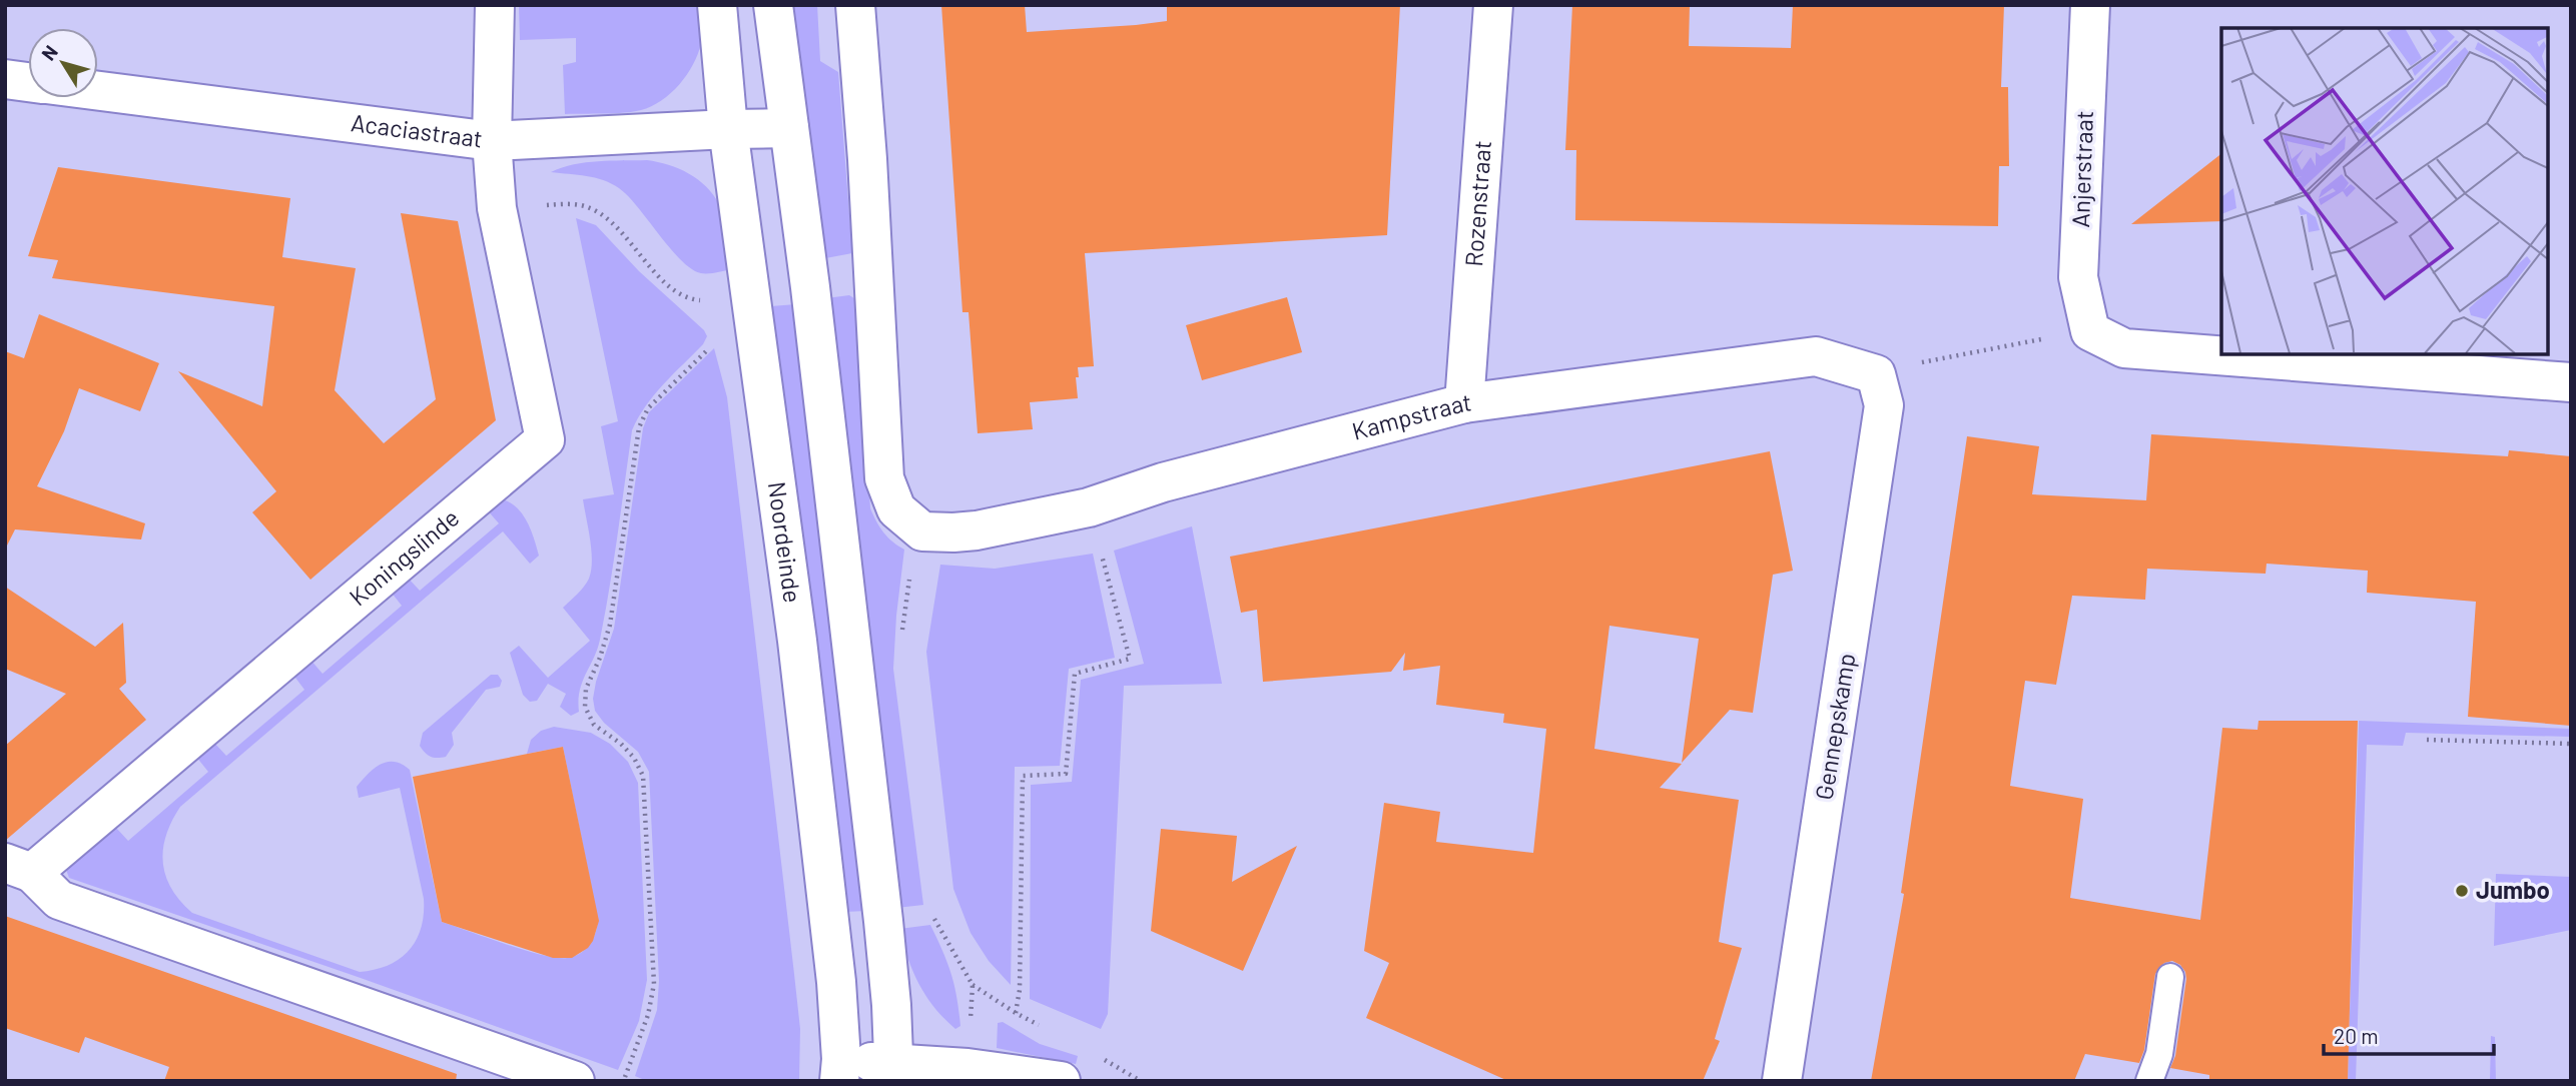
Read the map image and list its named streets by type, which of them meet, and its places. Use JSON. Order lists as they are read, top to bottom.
{
  "streets": {
    "street": [
      "Acaciastraat",
      "Anjerstraat",
      "Rozenstraat",
      "Kampstraat",
      "Noordeinde",
      "Koningslinde",
      "Gennepskamp"
    ]
  },
  "crossings": [
    ["Acaciastraat", "Noordeinde"],
    ["Acaciastraat", "Koningslinde"],
    ["Rozenstraat", "Kampstraat"],
    ["Kampstraat", "Gennepskamp"]
  ],
  "places": ["Jumbo"],
  "scale_bar": "20 m",
  "north": "top left"
}
